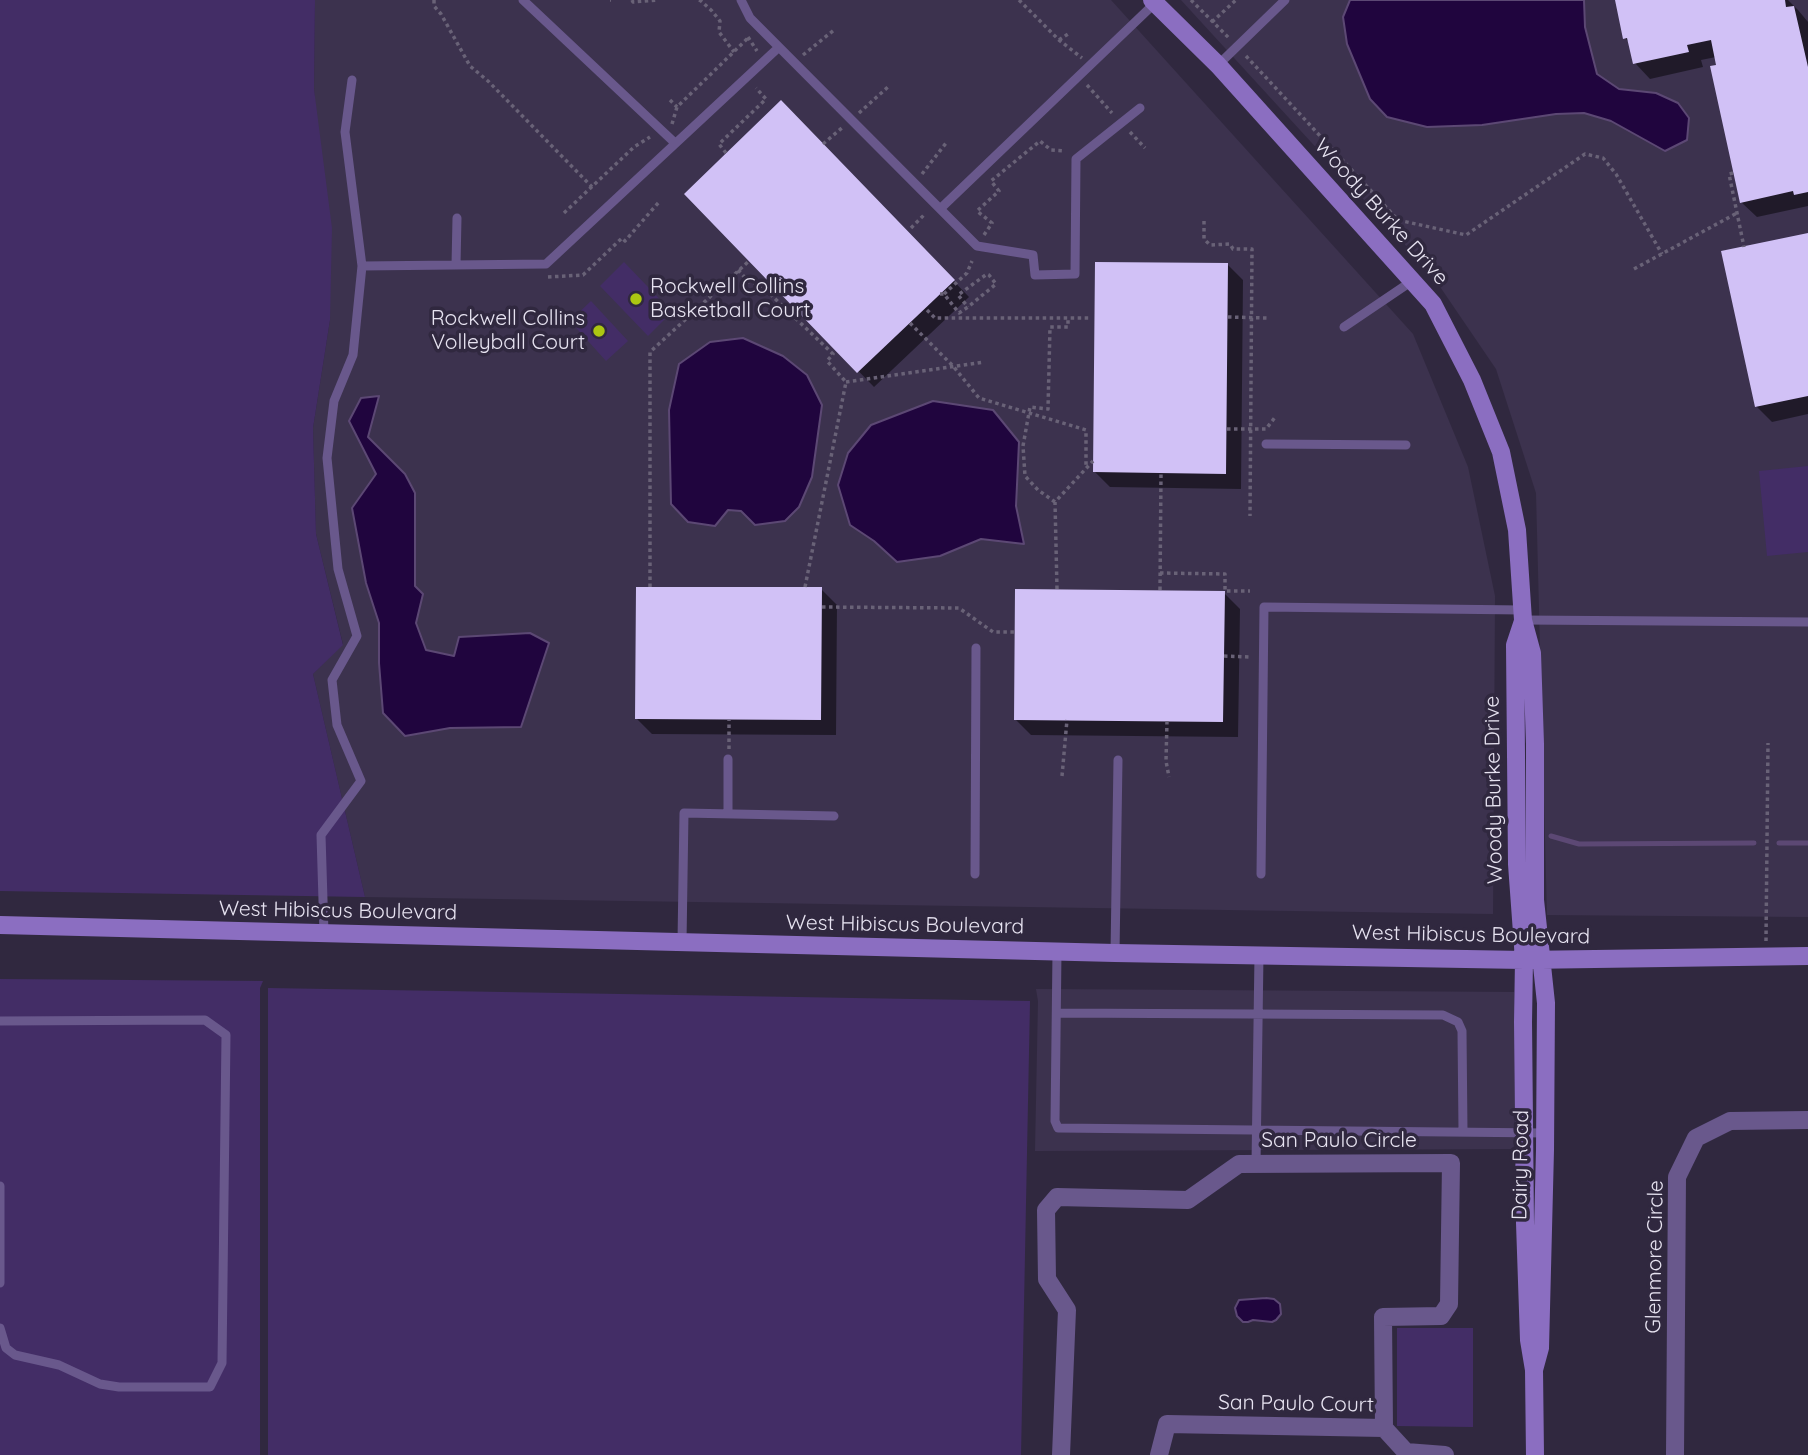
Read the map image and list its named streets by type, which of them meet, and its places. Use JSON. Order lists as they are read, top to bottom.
{
  "streets": {
    "street": [
      "Woody Burke Drive",
      "West Hibiscus Boulevard",
      "San Paulo Circle",
      "Dairy Road",
      "Glenmore Circle",
      "San Paulo Court"
    ]
  },
  "crossings": [
    ["Woody Burke Drive", "West Hibiscus Boulevard"],
    ["Woody Burke Drive", "Dairy Road"],
    ["West Hibiscus Boulevard", "Dairy Road"],
    ["San Paulo Circle", "San Paulo Court"]
  ],
  "places": ["Rockwell Collins Basketball Court", "Rockwell Collins Volleyball Court"]
}
